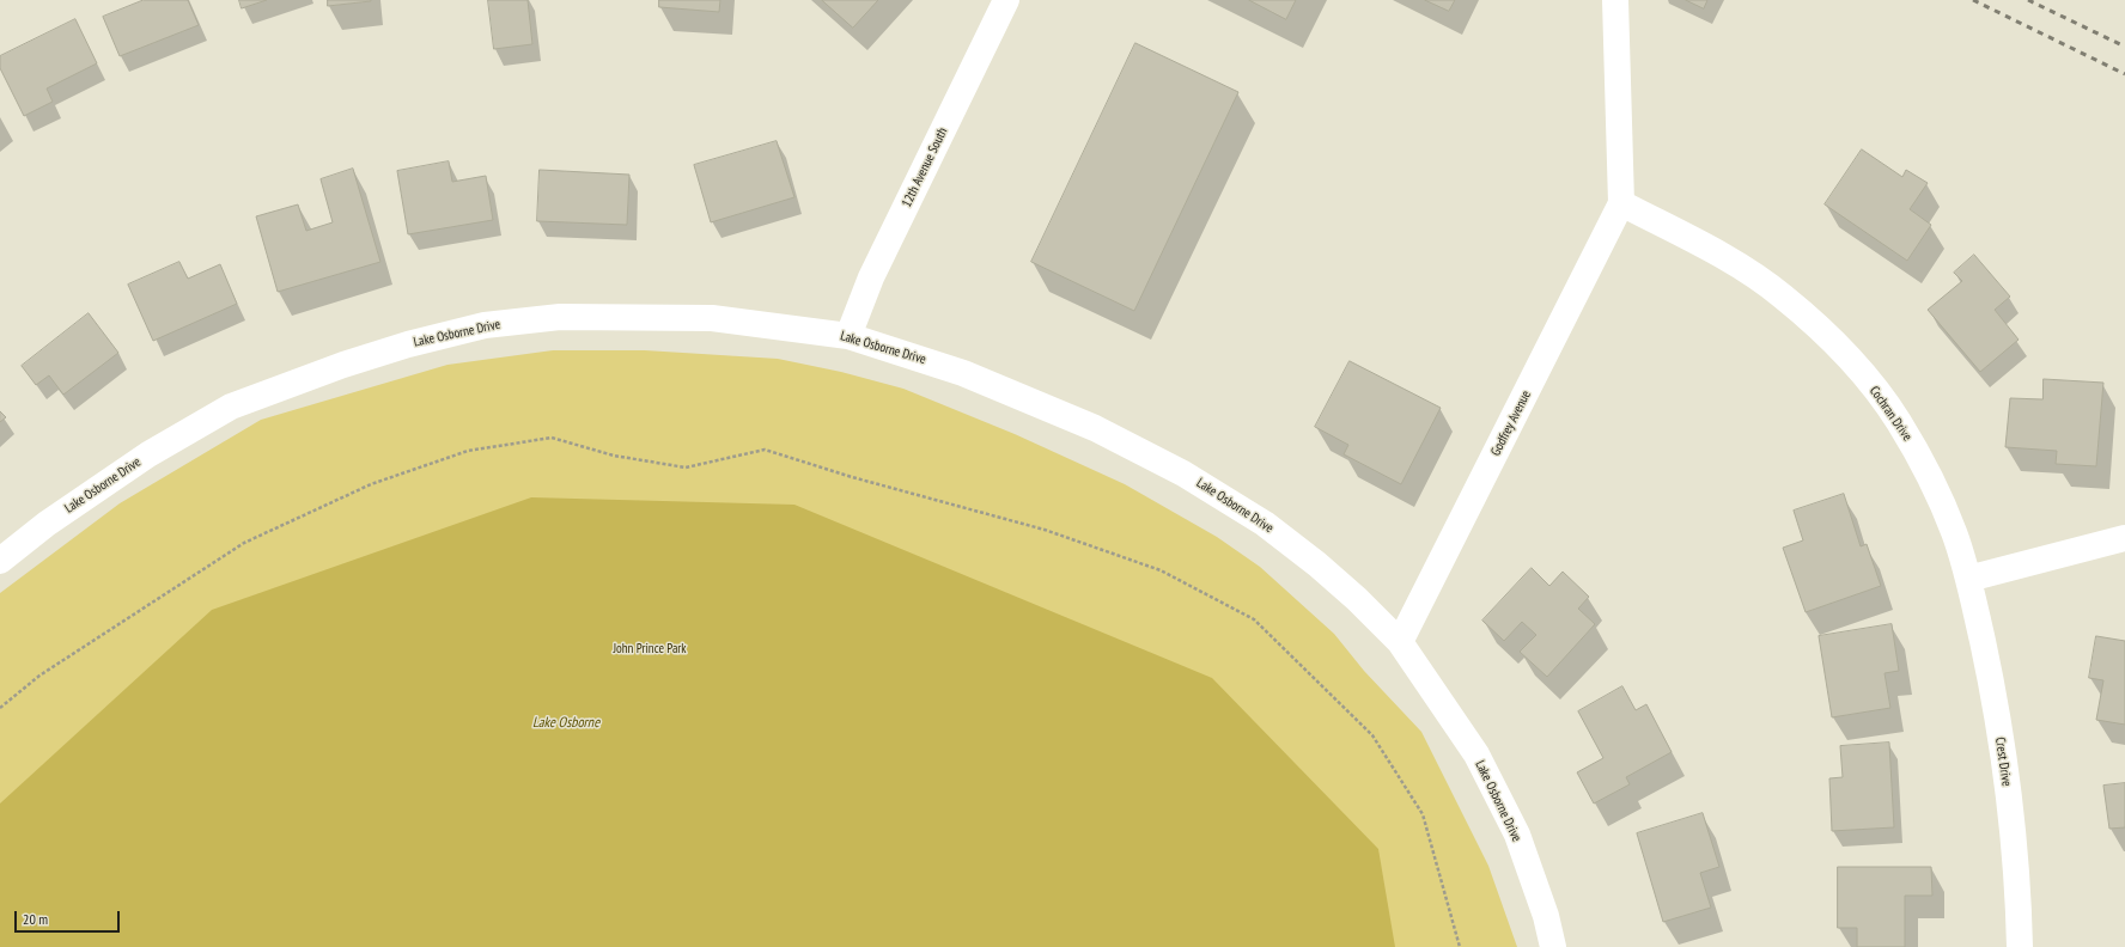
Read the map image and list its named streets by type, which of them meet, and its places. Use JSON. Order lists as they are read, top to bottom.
{
  "streets": {
    "street": [
      "12th Avenue South",
      "Lake Osborne Drive",
      "Cochran Drive",
      "Godfrey Avenue",
      "Crest Drive"
    ]
  },
  "crossings": [
    ["12th Avenue South", "Lake Osborne Drive"],
    ["Lake Osborne Drive", "Godfrey Avenue"],
    ["Cochran Drive", "Godfrey Avenue"],
    ["Cochran Drive", "Crest Drive"]
  ],
  "water": ["Lake Osborne"],
  "parks": ["John Prince Park"],
  "scale_bar": "20 m"
}
